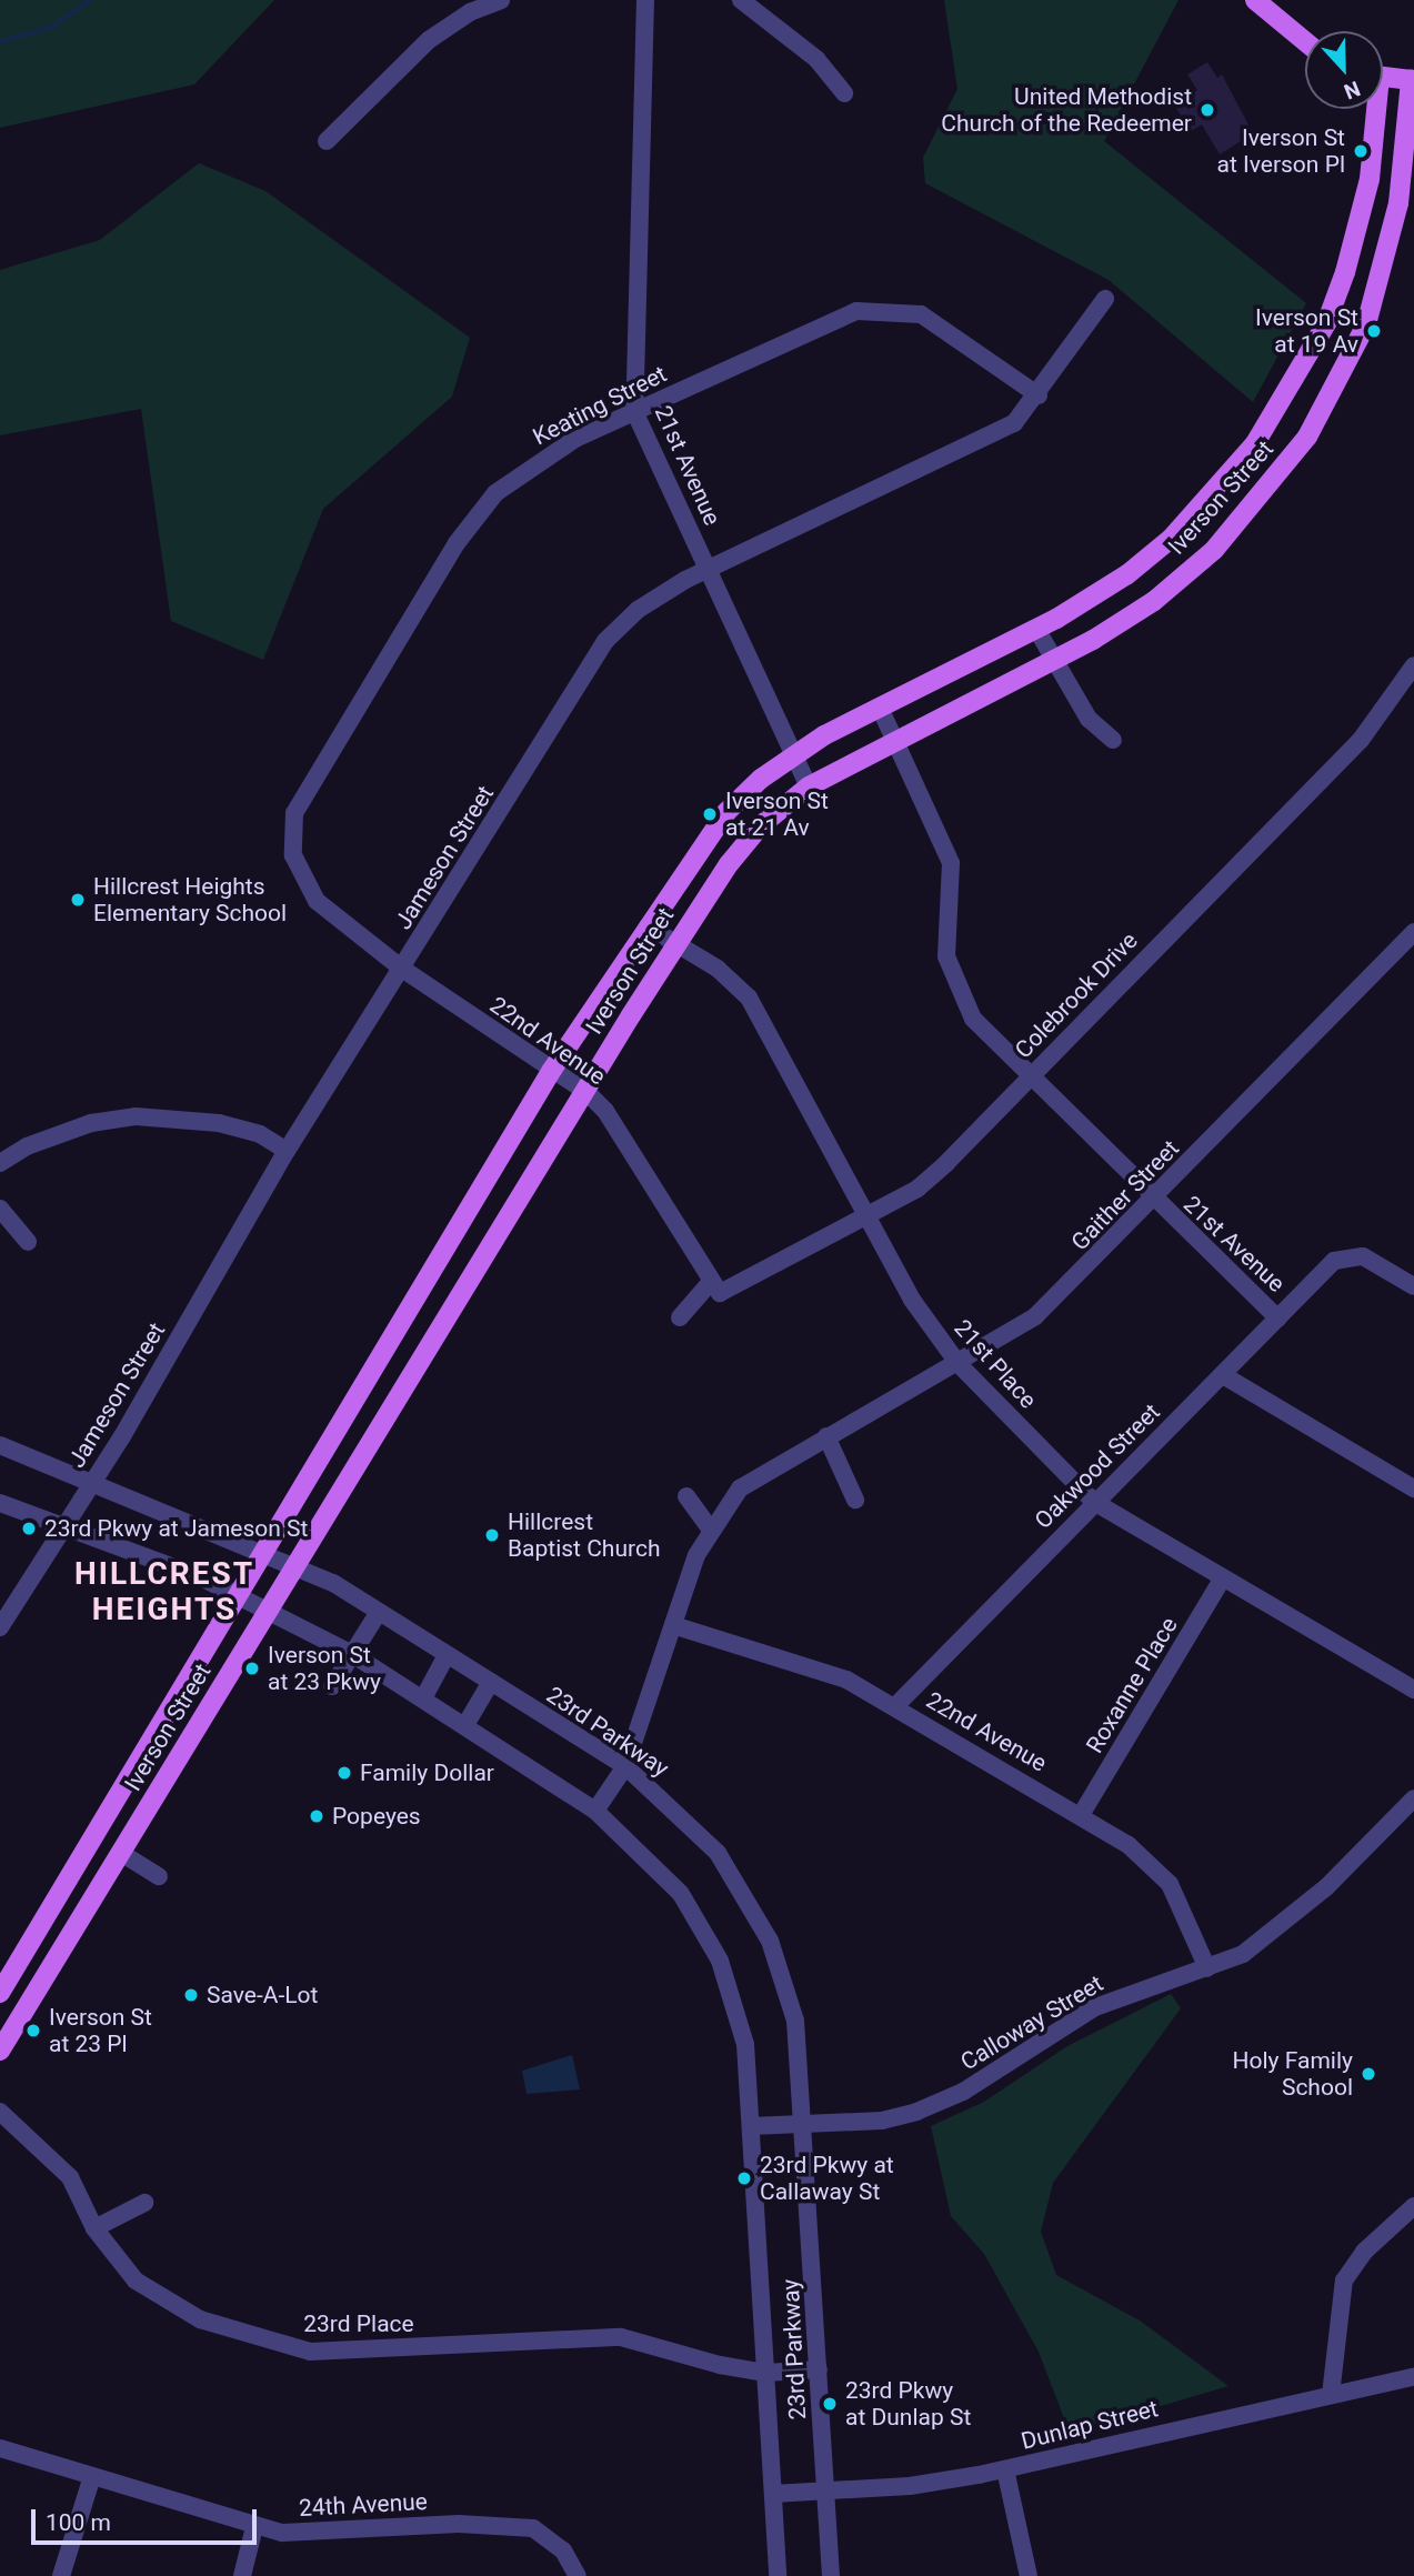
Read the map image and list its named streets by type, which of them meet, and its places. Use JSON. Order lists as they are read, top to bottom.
{
  "streets": {
    "main road": ["Iverson Street"],
    "street": [
      "Keating Street",
      "21st Avenue",
      "Jameson Street",
      "Colebrook Drive",
      "22nd Avenue",
      "Gaither Street",
      "21st Place",
      "Oakwood Street",
      "Roxanne Place",
      "23rd Parkway",
      "Calloway Street",
      "23rd Place",
      "Dunlap Street",
      "24th Avenue"
    ]
  },
  "crossings": [
    ["Keating Street", "21st Avenue"],
    ["Keating Street", "Jameson Street"],
    ["Keating Street", "22nd Avenue"],
    ["21st Avenue", "Iverson Street"],
    ["21st Avenue", "Jameson Street"],
    ["21st Avenue", "Colebrook Drive"],
    ["21st Avenue", "Gaither Street"],
    ["21st Avenue", "Oakwood Street"],
    ["Iverson Street", "22nd Avenue"],
    ["Iverson Street", "21st Place"],
    ["Iverson Street", "23rd Parkway"],
    ["Jameson Street", "22nd Avenue"],
    ["Jameson Street", "23rd Parkway"],
    ["Colebrook Drive", "22nd Avenue"],
    ["Colebrook Drive", "21st Place"],
    ["22nd Avenue", "Gaither Street"],
    ["22nd Avenue", "Oakwood Street"],
    ["22nd Avenue", "Roxanne Place"],
    ["22nd Avenue", "Calloway Street"],
    ["Gaither Street", "21st Place"],
    ["Gaither Street", "23rd Parkway"],
    ["21st Place", "Oakwood Street"],
    ["21st Place", "Roxanne Place"],
    ["23rd Parkway", "Calloway Street"],
    ["23rd Parkway", "23rd Place"],
    ["23rd Parkway", "Dunlap Street"]
  ],
  "districts": ["HILLCREST HEIGHTS"],
  "places": [
    "United Methodist Church of the Redeemer",
    "Iverson St at Iverson Pl",
    "Iverson St at 19 Av",
    "Iverson St at 21 Av",
    "Hillcrest Heights Elementary School",
    "23rd Pkwy at Jameson St",
    "Hillcrest Baptist Church",
    "Iverson St at 23 Pkwy",
    "Family Dollar",
    "Popeyes",
    "Save-A-Lot",
    "Iverson St at 23 Pl",
    "Holy Family School",
    "23rd Pkwy at Callaway St",
    "23rd Pkwy at Dunlap St"
  ],
  "scale_bar": "100 m",
  "north": "bottom"
}
